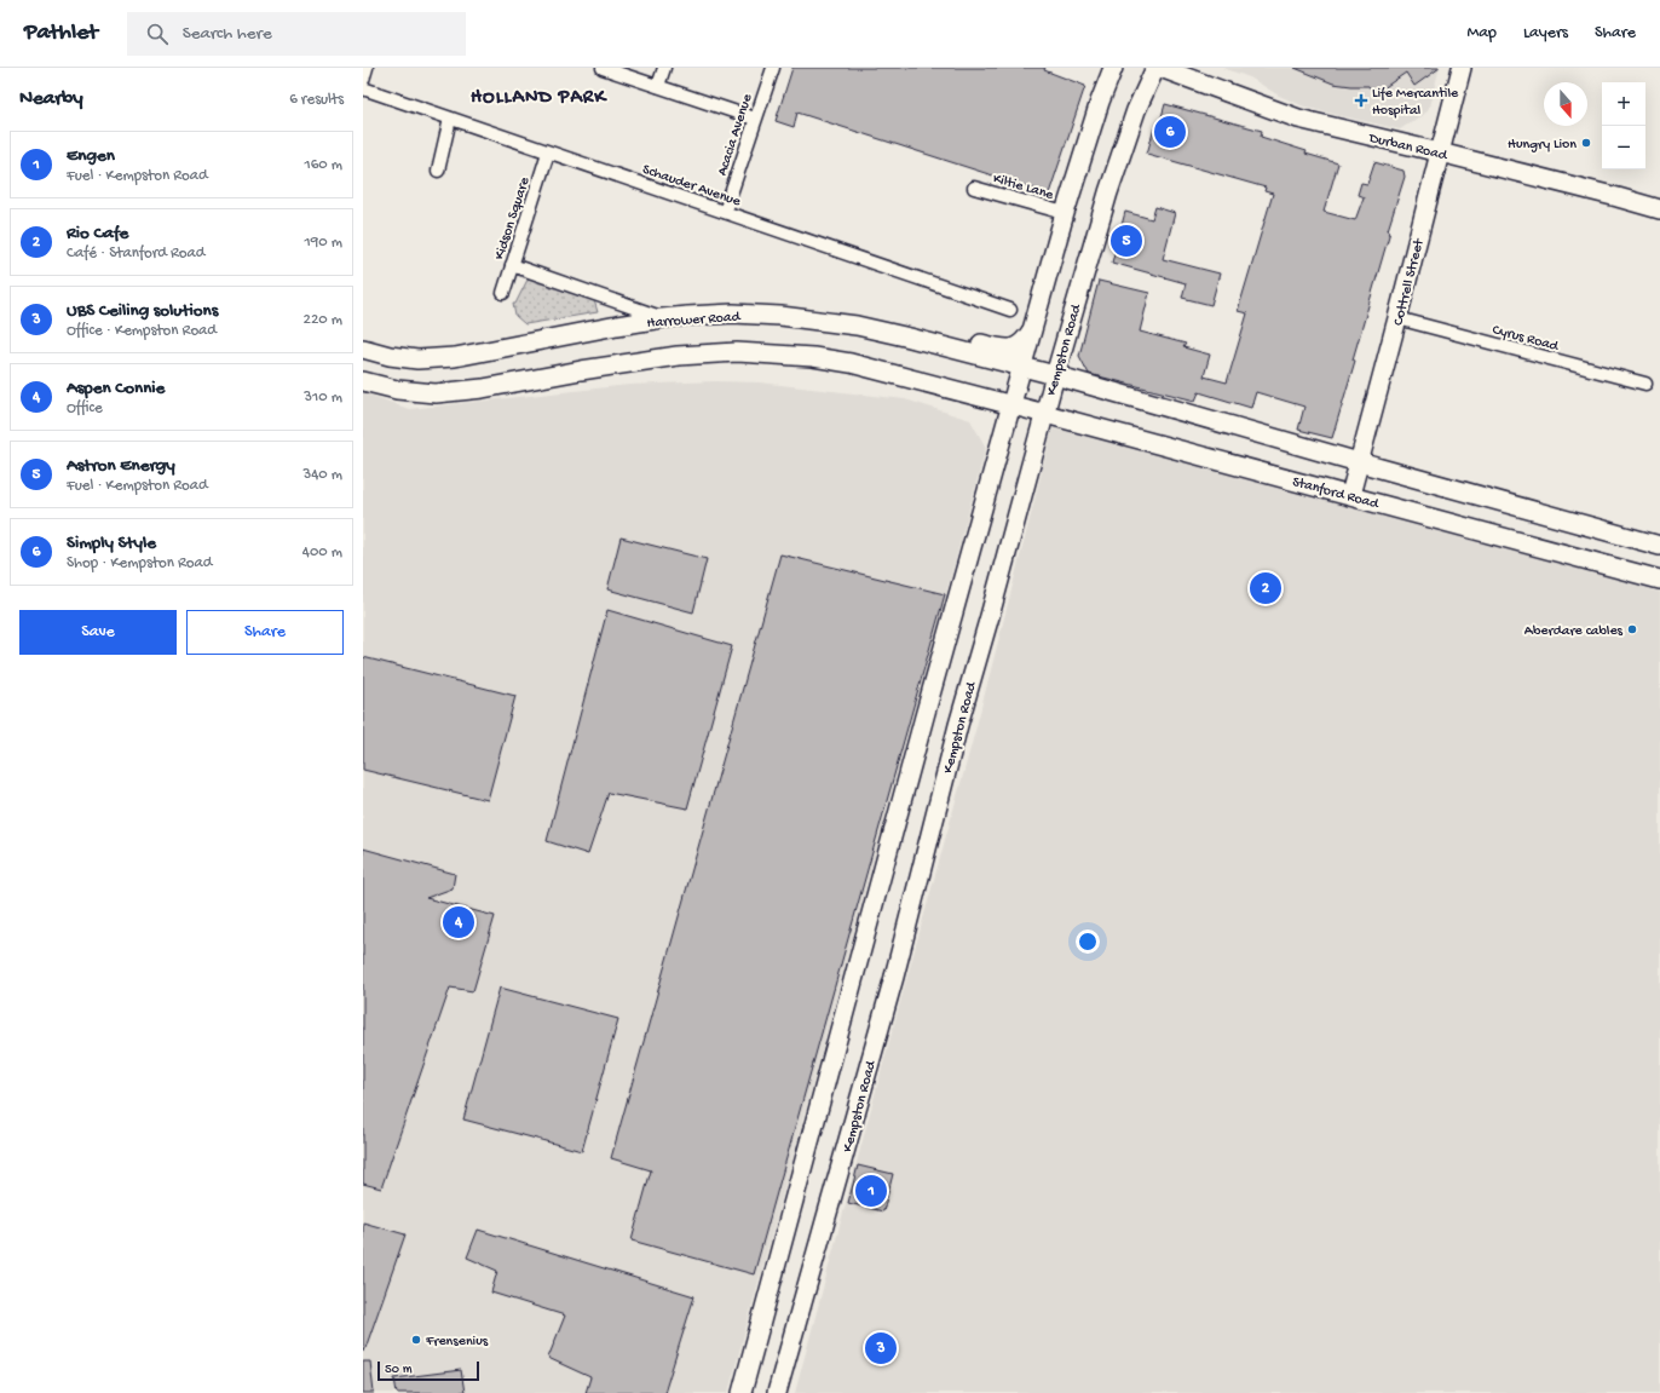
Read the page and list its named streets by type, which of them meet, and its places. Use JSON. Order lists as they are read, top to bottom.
{
  "streets": {
    "main road": [
      "Durban Road",
      "Cottrell Street",
      "Harrower Road",
      "Kempston Road",
      "Stanford Road"
    ],
    "street": [
      "Acacia Avenue",
      "Schauder Avenue",
      "Kiltie Lane",
      "Kidson Square",
      "Cyrus Road"
    ]
  },
  "crossings": [
    ["Acacia Avenue", "Schauder Avenue"],
    ["Durban Road", "Cottrell Street"],
    ["Schauder Avenue", "Kidson Square"],
    ["Cottrell Street", "Cyrus Road"],
    ["Cottrell Street", "Stanford Road"],
    ["Kempston Road", "Stanford Road"]
  ],
  "districts": ["HOLLAND PARK"],
  "places": {
    "health": ["Life Mercantile Hospital"],
    "other": ["Hungry Lion", "Aberdare cables", "Frensenius"]
  },
  "scale_bar": "50 m",
  "north": "bottom",
  "page": {
    "header": "Pathlet",
    "search": "Search here",
    "nav": ["Map", "Layers", "Share"],
    "heading": ["Nearby", "6 results"],
    "map_buttons": ["+", "−"],
    "pins": [
      "6",
      "5",
      "2",
      "4",
      "1",
      "3"
    ],
    "list": [
      {
        "mark": "1",
        "name": "Engen",
        "note": "Fuel · Kempston Road",
        "value": "160 m"
      },
      {
        "mark": "2",
        "name": "Rio Cafe",
        "note": "Café · Stanford Road",
        "value": "190 m"
      },
      {
        "mark": "3",
        "name": "UBS Ceiling solutions",
        "note": "Office · Kempston Road",
        "value": "220 m"
      },
      {
        "mark": "4",
        "name": "Aspen Connie",
        "note": "Office",
        "value": "310 m"
      },
      {
        "mark": "5",
        "name": "Astron Energy",
        "note": "Fuel · Kempston Road",
        "value": "340 m"
      },
      {
        "mark": "6",
        "name": "Simply Style",
        "note": "Shop · Kempston Road",
        "value": "400 m"
      }
    ],
    "buttons": ["Save", "Share"],
    "scale": "50 m"
  }
}
